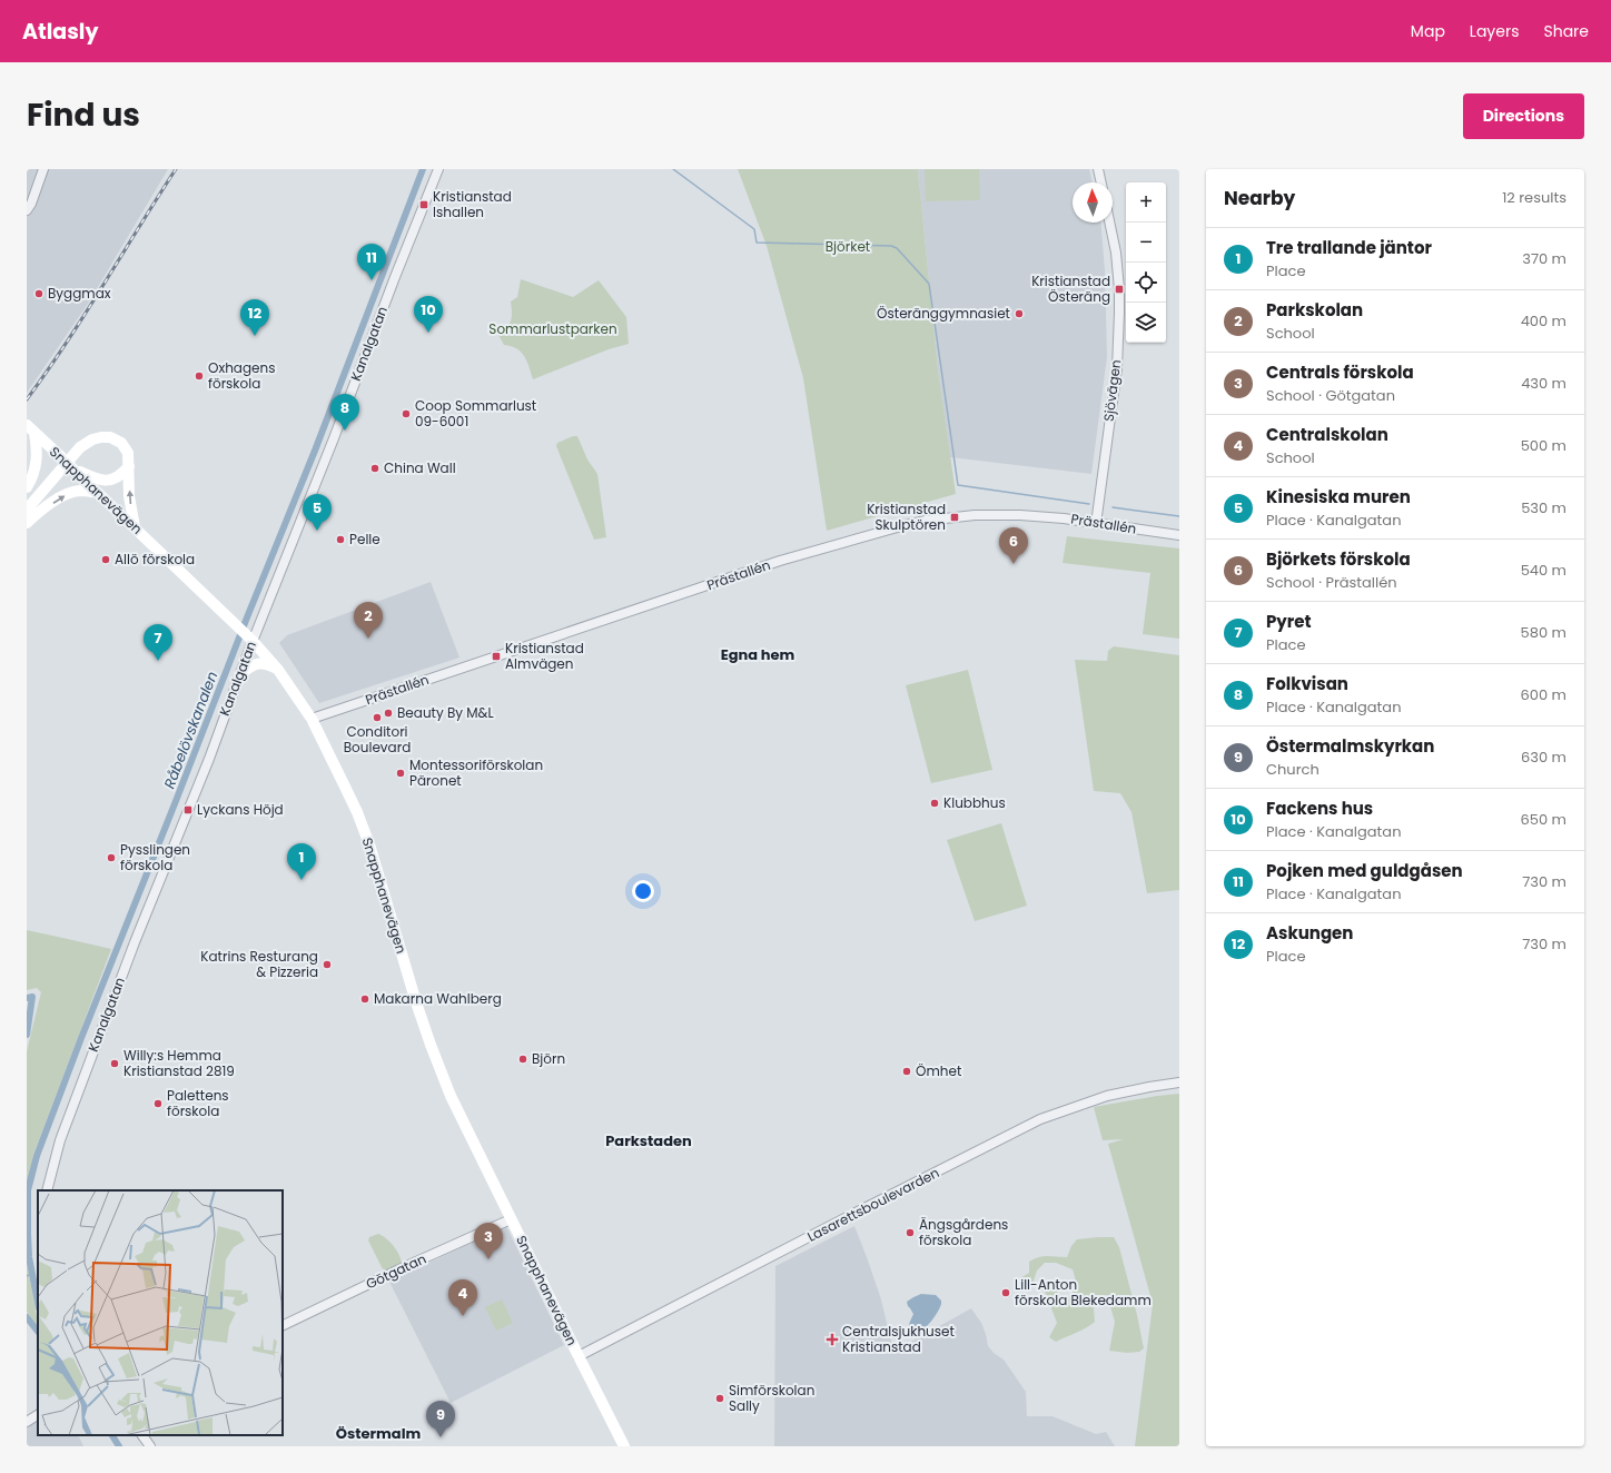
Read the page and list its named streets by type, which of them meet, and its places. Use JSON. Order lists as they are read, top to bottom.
{
  "streets": {
    "main road": ["Snapphanevägen"],
    "street": [
      "Kanalgatan",
      "Sjövägen",
      "Prästallén",
      "Lasarettsboulevarden",
      "Götgatan"
    ]
  },
  "crossings": [
    ["Kanalgatan", "Snapphanevägen"],
    ["Sjövägen", "Prästallén"],
    ["Snapphanevägen", "Prästallén"],
    ["Snapphanevägen", "Lasarettsboulevarden"],
    ["Snapphanevägen", "Götgatan"]
  ],
  "districts": ["Egna hem", "Parkstaden", "Östermalm"],
  "water": ["Råbelövskanalen"],
  "parks": ["Björket", "Sommarlustparken"],
  "places": {
    "transit": [
      "Kristianstad Ishallen",
      "Kristianstad Österäng",
      "Kristianstad Skulptören",
      "Kristianstad Almvägen",
      "Lyckans Höjd"
    ],
    "other": [
      "Byggmax",
      "Österänggymnasiet",
      "Oxhagens förskola",
      "Coop Sommarlust 09-6001",
      "China Wall",
      "Pelle",
      "Allö förskola",
      "Beauty By M&L",
      "Conditori Boulevard",
      "Montessoriförskolan Päronet",
      "Klubbhus",
      "Pysslingen förskola",
      "Katrins Resturang & Pizzeria",
      "Makarna Wahlberg",
      "Björn",
      "Willy:s Hemma Kristianstad 2819",
      "Ömhet",
      "Palettens förskola",
      "Ängsgårdens förskola",
      "Lill-Anton förskola Blekedamm",
      "Simförskolan Sally"
    ],
    "health": ["Centralsjukhuset Kristianstad"]
  },
  "north": "top",
  "page": {
    "header": "Atlasly",
    "nav": ["Map", "Layers", "Share"],
    "title": "Find us",
    "buttons": "Directions",
    "heading": ["Nearby", "12 results"],
    "map_buttons": ["+", "−"],
    "list": [
      {
        "mark": "1",
        "name": "Tre trallande jäntor",
        "note": "Place",
        "value": "370 m"
      },
      {
        "mark": "2",
        "name": "Parkskolan",
        "note": "School",
        "value": "400 m"
      },
      {
        "mark": "3",
        "name": "Centrals förskola",
        "note": "School · Götgatan",
        "value": "430 m"
      },
      {
        "mark": "4",
        "name": "Centralskolan",
        "note": "School",
        "value": "500 m"
      },
      {
        "mark": "5",
        "name": "Kinesiska muren",
        "note": "Place · Kanalgatan",
        "value": "530 m"
      },
      {
        "mark": "6",
        "name": "Björkets förskola",
        "note": "School · Prästallén",
        "value": "540 m"
      },
      {
        "mark": "7",
        "name": "Pyret",
        "note": "Place",
        "value": "580 m"
      },
      {
        "mark": "8",
        "name": "Folkvisan",
        "note": "Place · Kanalgatan",
        "value": "600 m"
      },
      {
        "mark": "9",
        "name": "Östermalmskyrkan",
        "note": "Church",
        "value": "630 m"
      },
      {
        "mark": "10",
        "name": "Fackens hus",
        "note": "Place · Kanalgatan",
        "value": "650 m"
      },
      {
        "mark": "11",
        "name": "Pojken med guldgåsen",
        "note": "Place · Kanalgatan",
        "value": "730 m"
      },
      {
        "mark": "12",
        "name": "Askungen",
        "note": "Place",
        "value": "730 m"
      }
    ],
    "pins": [
      "11",
      "10",
      "12",
      "8",
      "5",
      "6",
      "2",
      "7",
      "1",
      "3",
      "4",
      "9"
    ]
  }
}
